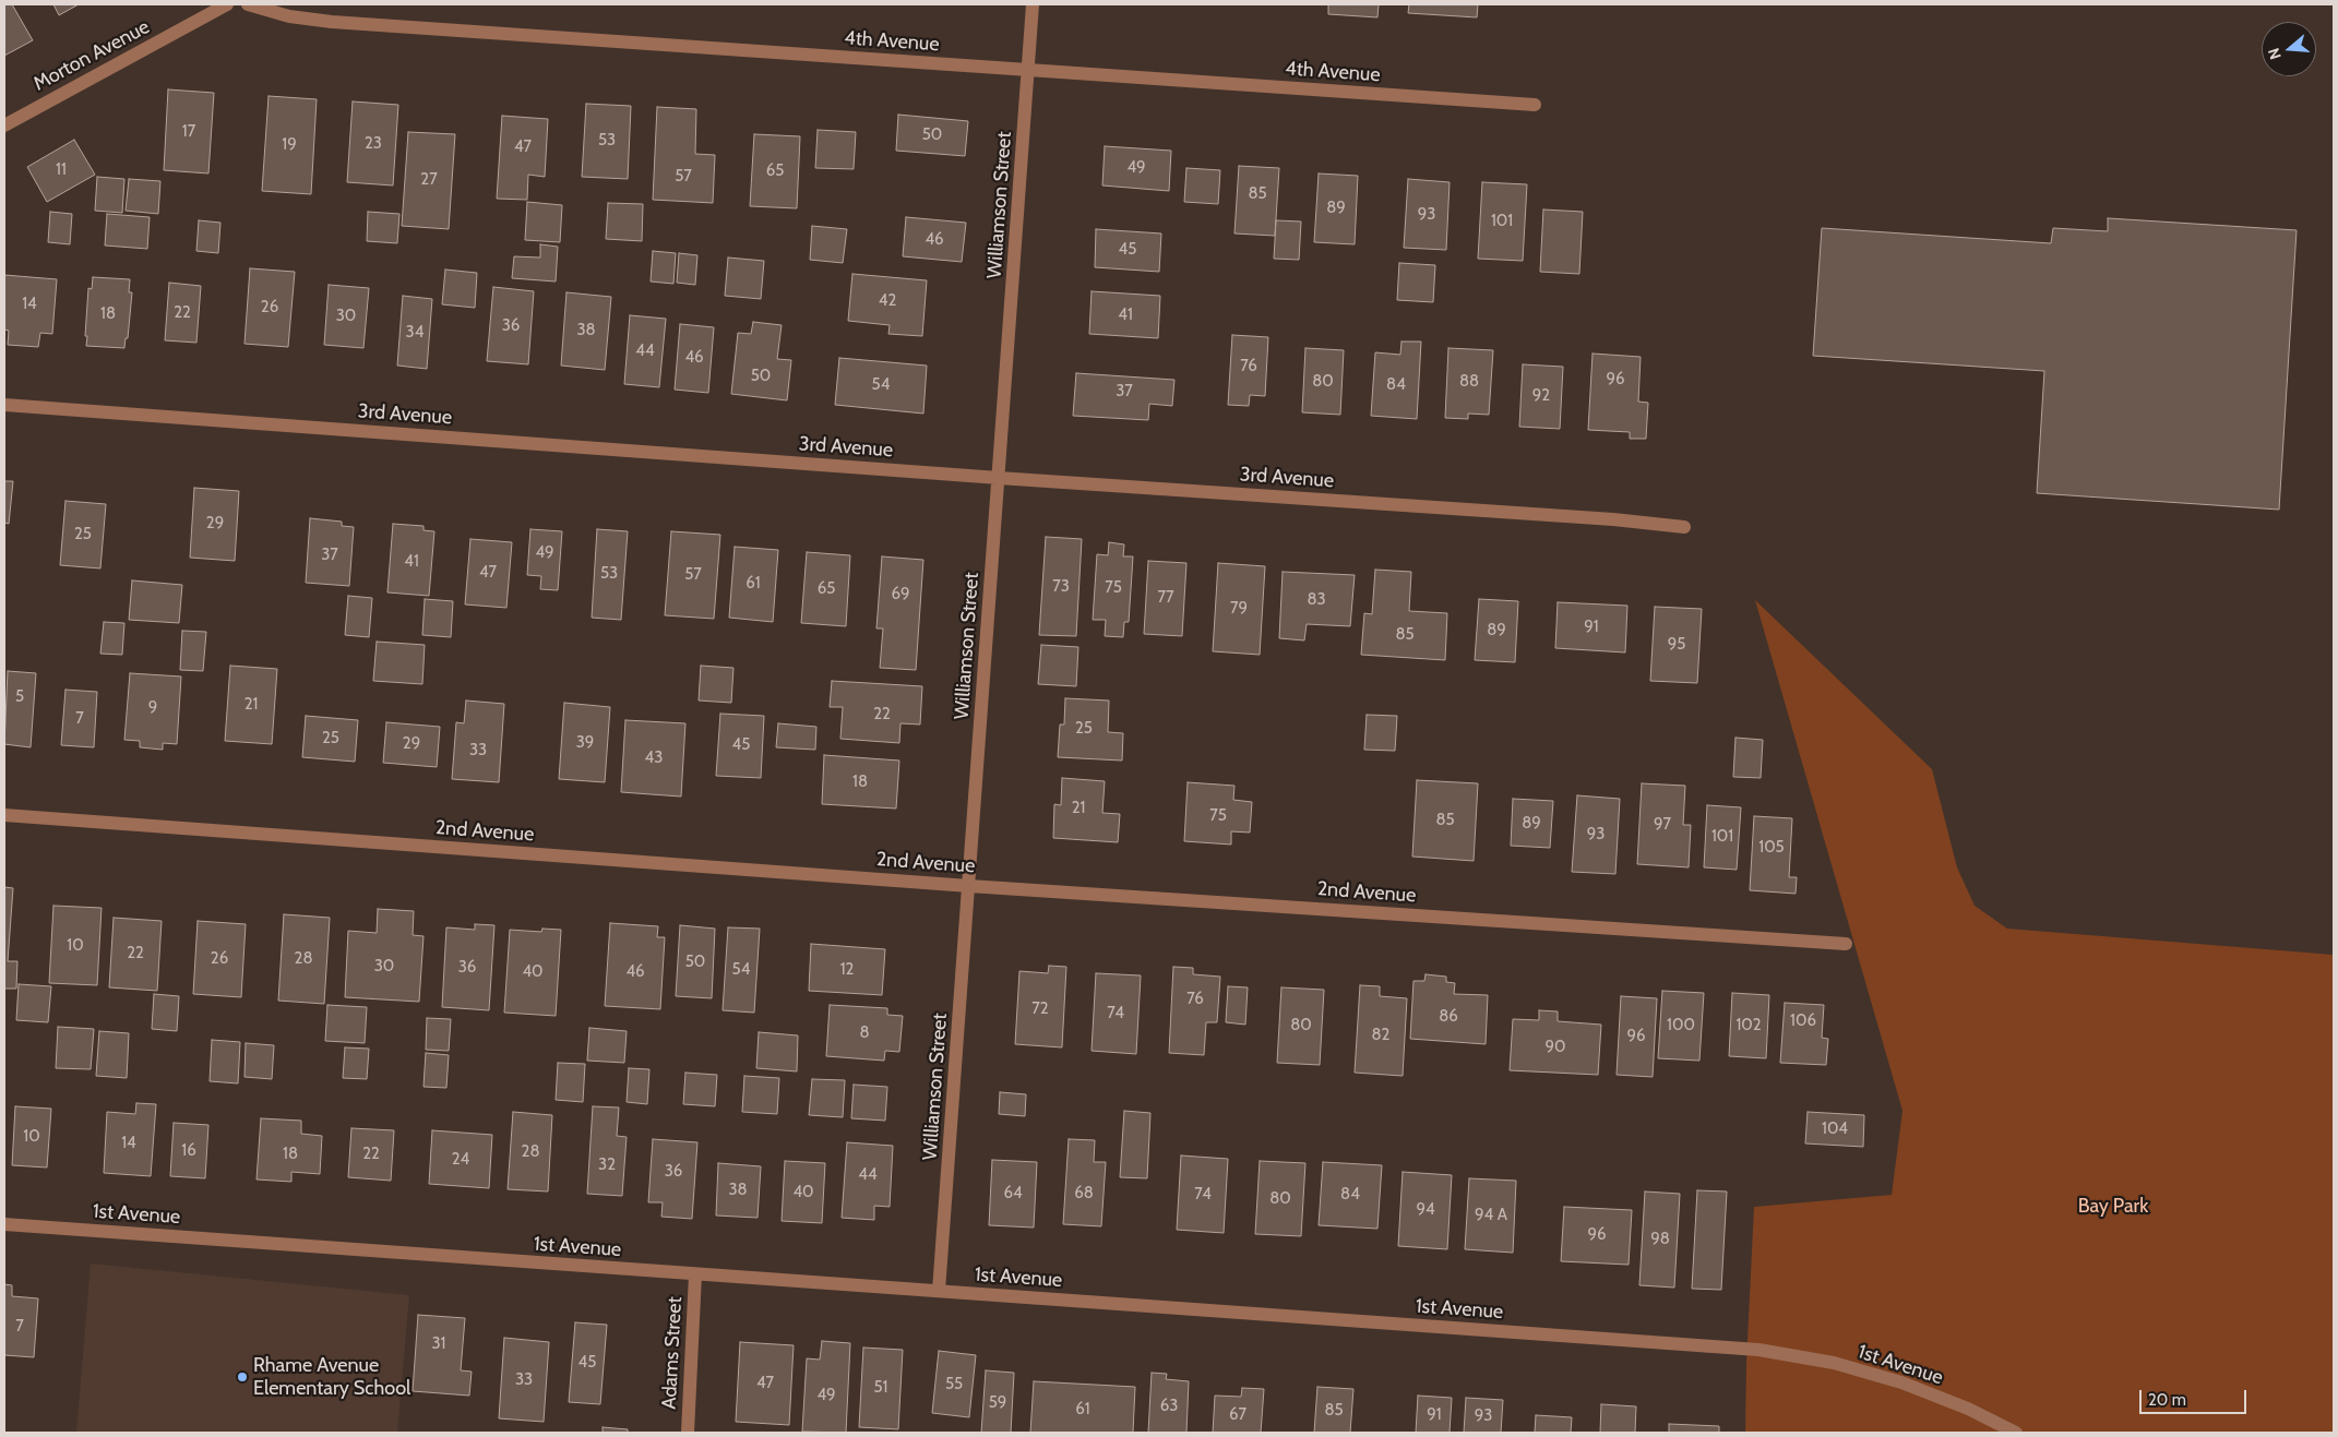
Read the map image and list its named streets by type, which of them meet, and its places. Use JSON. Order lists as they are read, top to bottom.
{
  "streets": {
    "street": [
      "4th Avenue",
      "Morton Avenue",
      "Williamson Street",
      "3rd Avenue",
      "2nd Avenue",
      "1st Avenue",
      "Adams Street"
    ]
  },
  "crossings": [
    ["4th Avenue", "Williamson Street"],
    ["Williamson Street", "3rd Avenue"],
    ["Williamson Street", "2nd Avenue"],
    ["Williamson Street", "1st Avenue"],
    ["1st Avenue", "Adams Street"]
  ],
  "parks": ["Bay Park"],
  "places": ["Rhame Avenue Elementary School"],
  "house_numbers": [
    "17",
    "50",
    "53",
    "23",
    "19",
    "47",
    "49",
    "11",
    "65",
    "57",
    "27",
    "85",
    "89",
    "93",
    "101",
    "46",
    "45",
    "42",
    "14",
    "26",
    "22",
    "18",
    "41",
    "30",
    "36",
    "38",
    "34",
    "44",
    "46",
    "76",
    "50",
    "96",
    "80",
    "88",
    "54",
    "84",
    "37",
    "92",
    "29",
    "25",
    "49",
    "37",
    "41",
    "47",
    "53",
    "57",
    "61",
    "73",
    "75",
    "65",
    "69",
    "77",
    "83",
    "79",
    "91",
    "89",
    "85",
    "95",
    "5",
    "21",
    "9",
    "22",
    "7",
    "25",
    "25",
    "39",
    "29",
    "45",
    "33",
    "43",
    "18",
    "21",
    "75",
    "85",
    "89",
    "97",
    "93",
    "101",
    "105",
    "10",
    "22",
    "26",
    "28",
    "50",
    "30",
    "36",
    "54",
    "12",
    "40",
    "46",
    "76",
    "72",
    "74",
    "86",
    "106",
    "80",
    "100",
    "102",
    "8",
    "82",
    "96",
    "90",
    "104",
    "10",
    "14",
    "16",
    "28",
    "18",
    "22",
    "24",
    "32",
    "36",
    "44",
    "38",
    "40",
    "64",
    "68",
    "74",
    "84",
    "80",
    "94",
    "94 A",
    "96",
    "98",
    "7",
    "31",
    "45",
    "33",
    "47",
    "55",
    "51",
    "49",
    "59",
    "63",
    "61",
    "85",
    "67",
    "91",
    "93"
  ],
  "scale_bar": "20 m",
  "north": "left"
}
